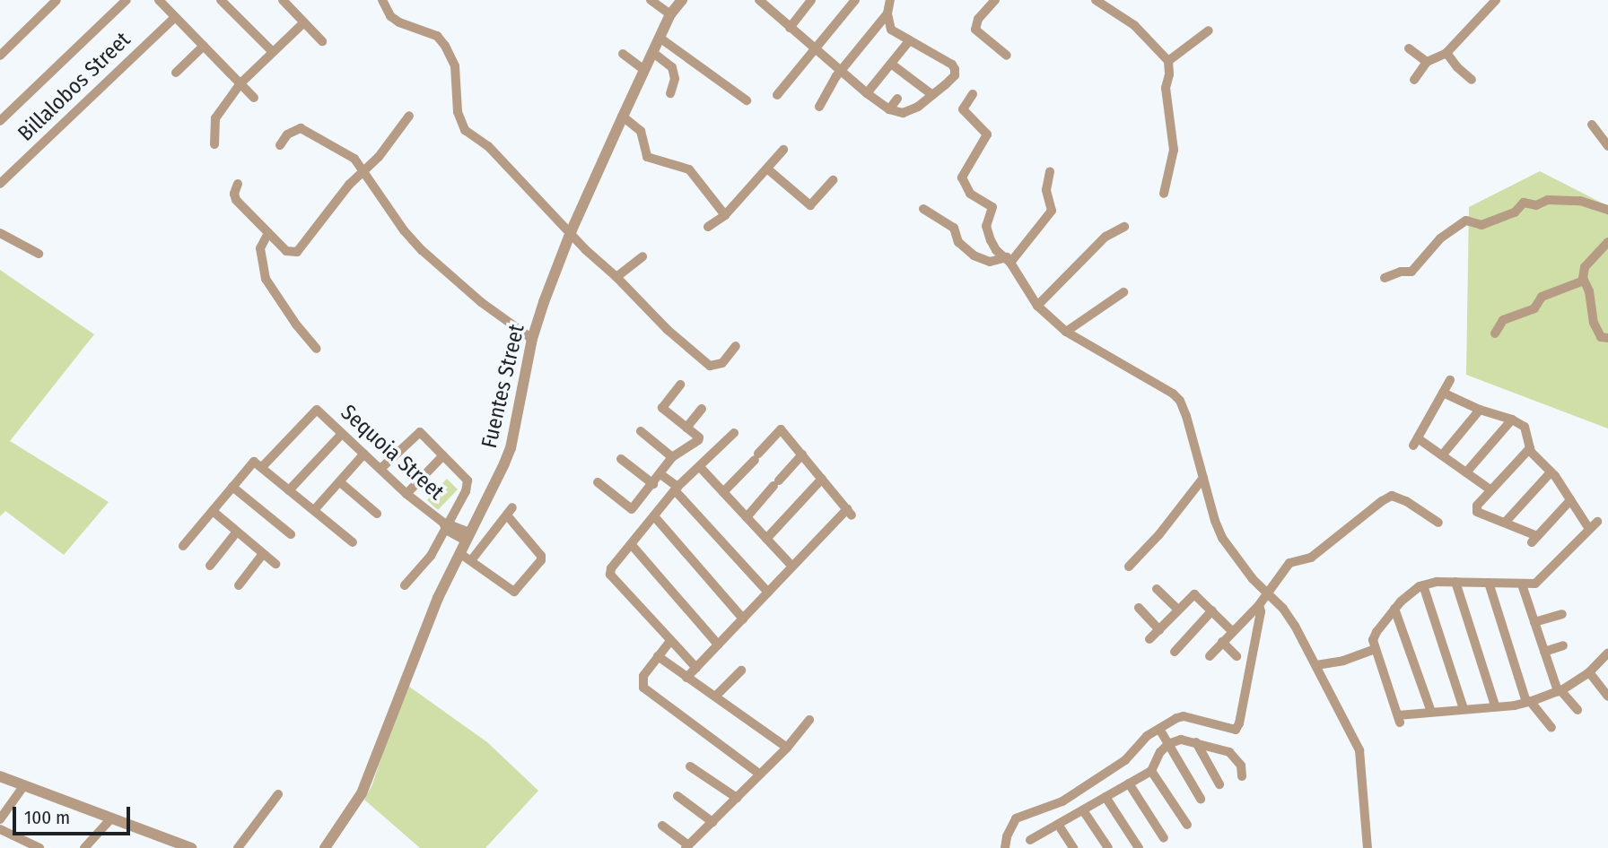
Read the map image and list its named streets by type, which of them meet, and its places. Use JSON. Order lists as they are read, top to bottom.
{
  "streets": {
    "street": ["Billalobos Street", "Fuentes Street", "Sequoia Street"]
  },
  "crossings": [
    ["Fuentes Street", "Sequoia Street"]
  ],
  "scale_bar": "100 m"
}
